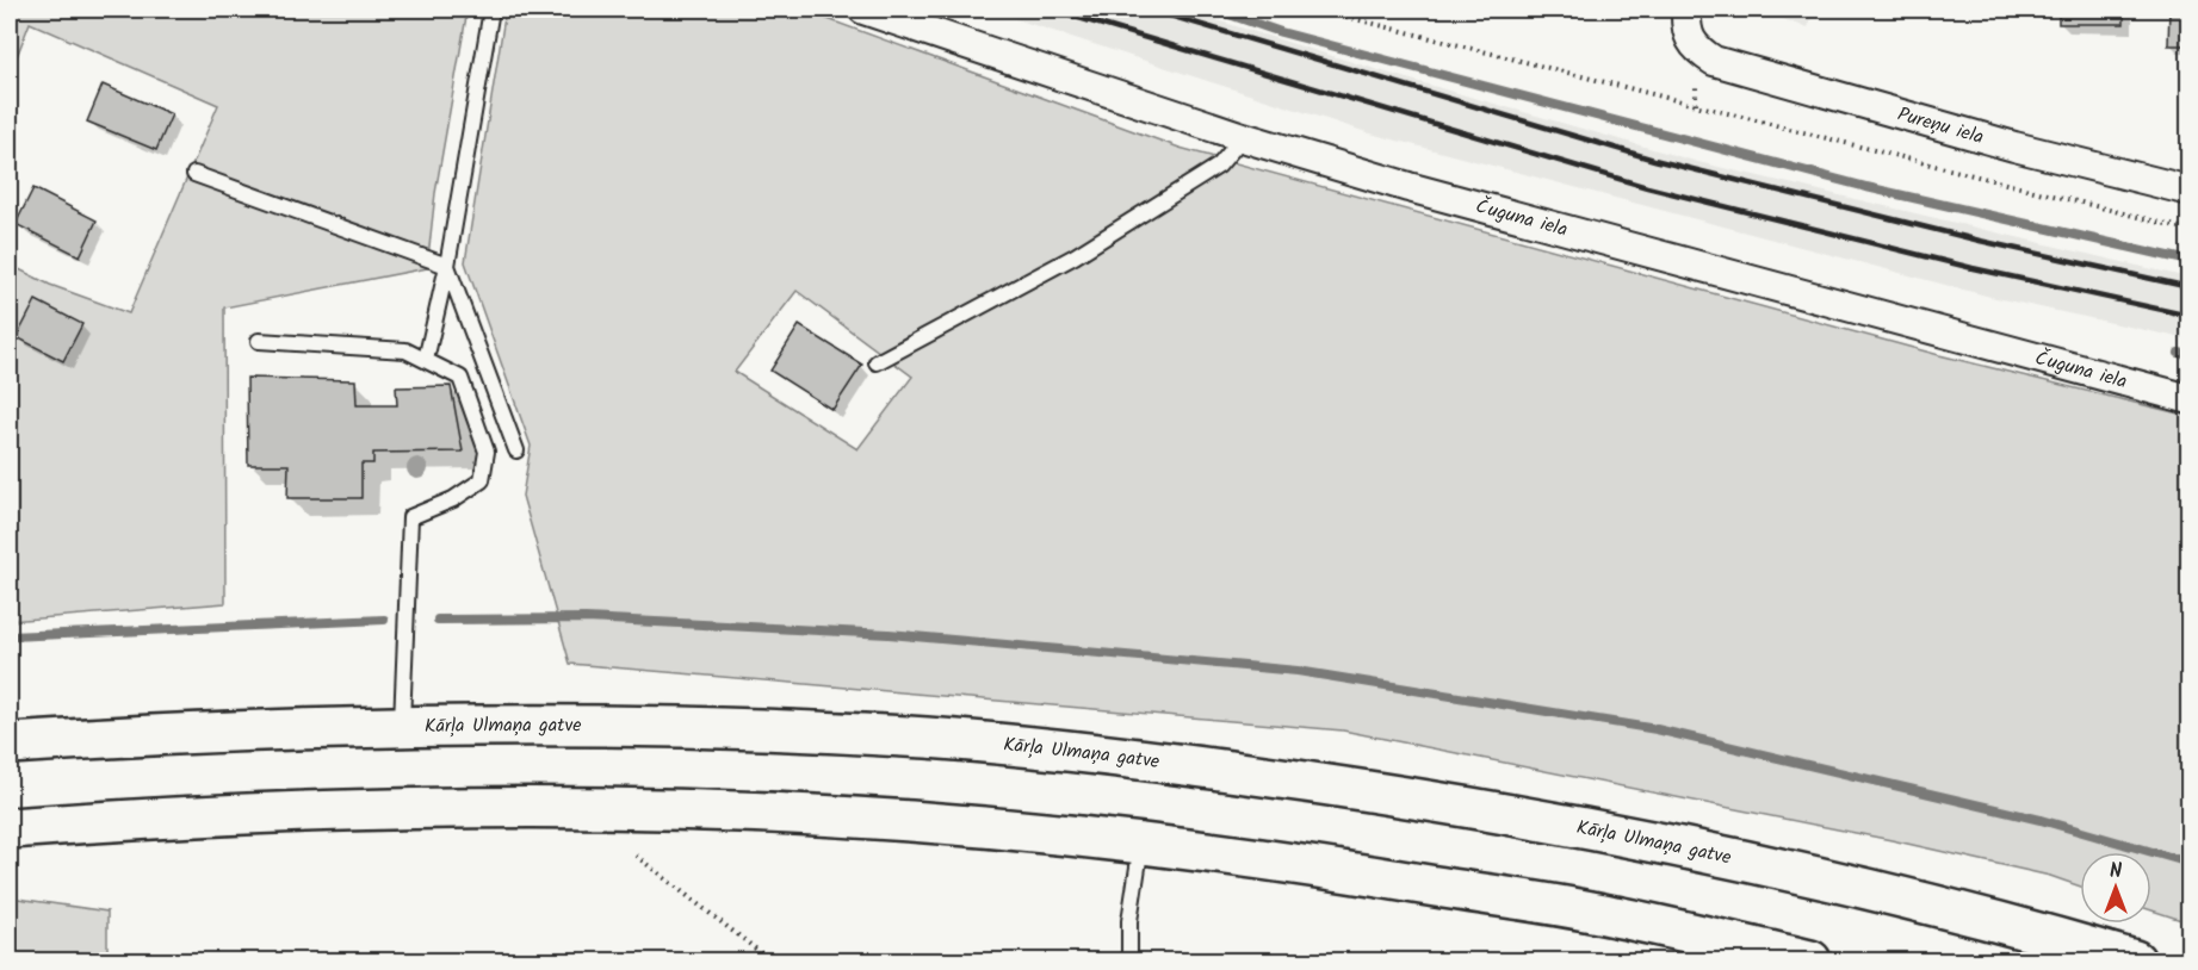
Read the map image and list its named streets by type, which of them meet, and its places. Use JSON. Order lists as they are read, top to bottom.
{
  "streets": {
    "highway": ["Kārļa Ulmaņa gatve"],
    "street": ["Pureņu iela", "Čuguna iela"]
  },
  "north": "top"
}
